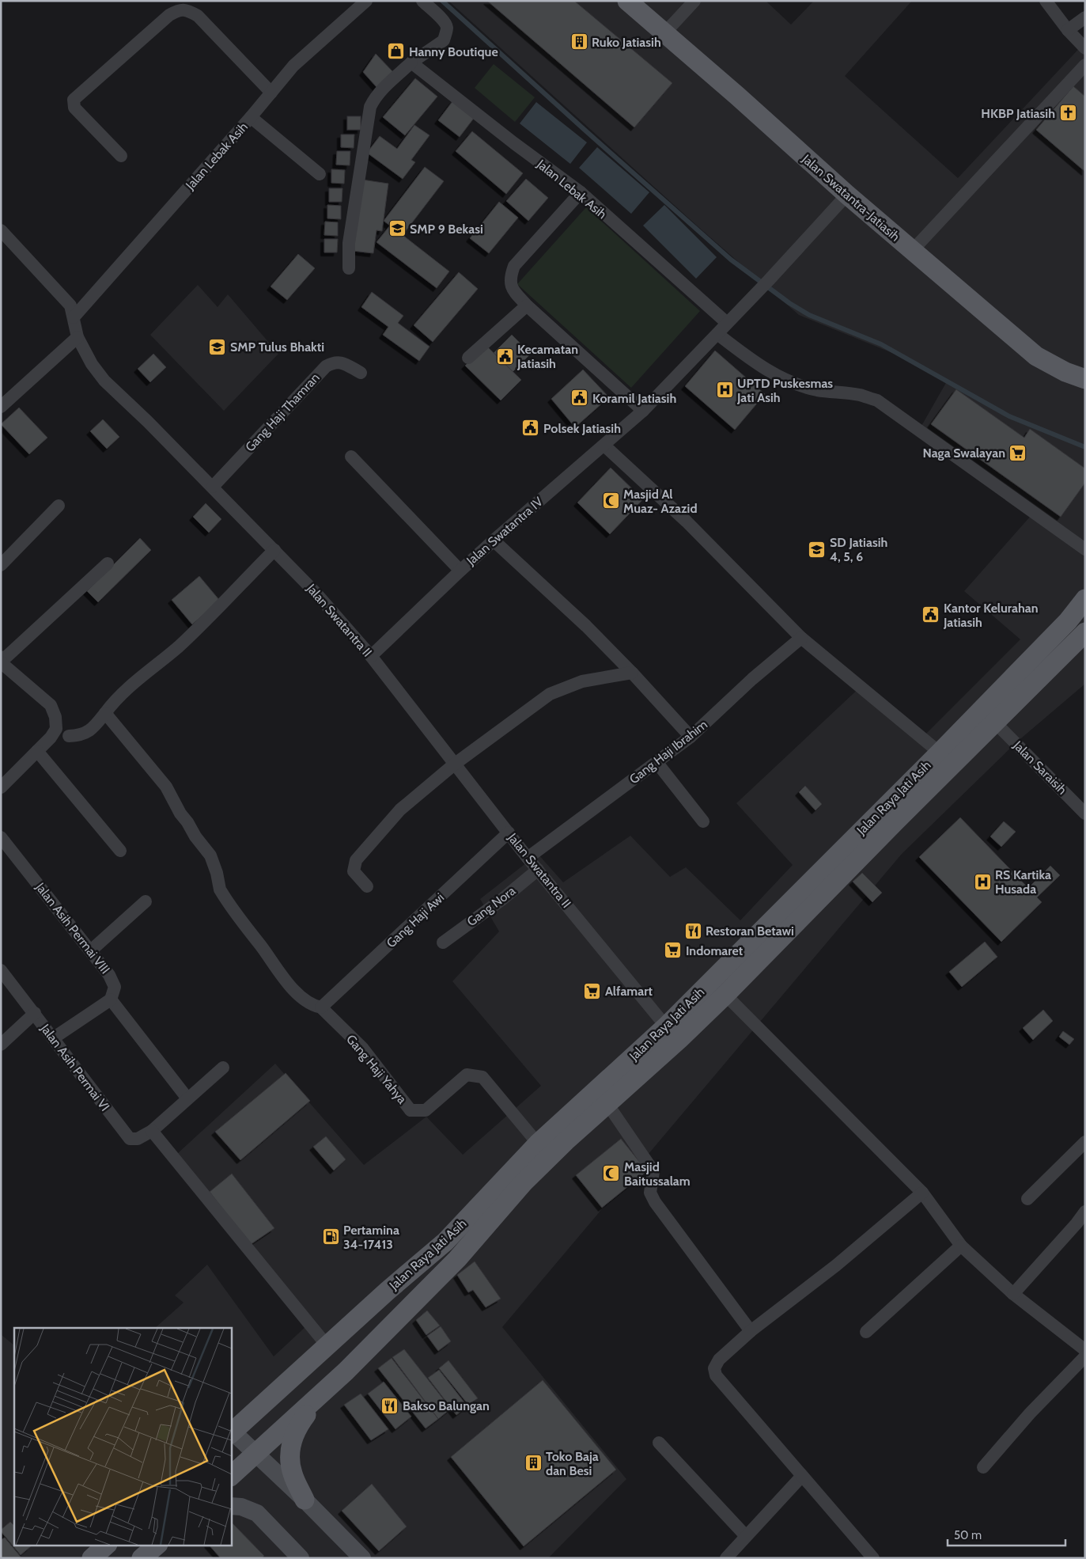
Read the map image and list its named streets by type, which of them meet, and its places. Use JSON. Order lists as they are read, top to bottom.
{
  "streets": {
    "main road": ["Jalan Swatantra-Jatiasih", "Jalan Raya Jati Asih"],
    "street": [
      "Jalan Lebak Asih",
      "Gang Haji Thamran",
      "Jalan Swatantra IV",
      "Jalan Swatantra II",
      "Gang Haji Ibrahim",
      "Jalan Saraisih",
      "Gang Nora",
      "Gang Haji Awi",
      "Jalan Asih Permai VIII",
      "Jalan Asih Permai VI",
      "Gang Haji Yahya"
    ]
  },
  "crossings": [
    ["Jalan Lebak Asih", "Jalan Swatantra IV"],
    ["Jalan Lebak Asih", "Jalan Swatantra II"],
    ["Jalan Swatantra-Jatiasih", "Jalan Swatantra IV"],
    ["Gang Haji Thamran", "Jalan Swatantra II"],
    ["Jalan Swatantra IV", "Jalan Swatantra II"],
    ["Jalan Swatantra II", "Gang Haji Ibrahim"],
    ["Jalan Swatantra II", "Jalan Raya Jati Asih"],
    ["Jalan Swatantra II", "Gang Nora"],
    ["Jalan Swatantra II", "Gang Haji Awi"],
    ["Jalan Saraisih", "Jalan Raya Jati Asih"],
    ["Jalan Raya Jati Asih", "Gang Haji Yahya"],
    ["Gang Haji Awi", "Gang Haji Yahya"]
  ],
  "places": {
    "building": ["Ruko Jatiasih", "Toko Baja dan Besi"],
    "shop": ["Hanny Boutique"],
    "church": ["HKBP Jatiasih"],
    "school or university": ["SMP 9 Bekasi", "SMP Tulus Bhakti", "SD Jatiasih 4, 5, 6"],
    "public building": [
      "Kecamatan Jatiasih",
      "Koramil Jatiasih",
      "Polsek Jatiasih",
      "Kantor Kelurahan Jatiasih"
    ],
    "hospital": ["UPTD Puskesmas Jati Asih", "RS Kartika Husada"],
    "supermarket": ["Naga Swalayan", "Indomaret", "Alfamart"],
    "mosque": ["Masjid Al Muaz- Azazid", "Masjid Baitussalam"],
    "restaurant": ["Restoran Betawi", "Bakso Balungan"],
    "fuel station": ["Pertamina 34-17413"]
  },
  "scale_bar": "50 m"
}
